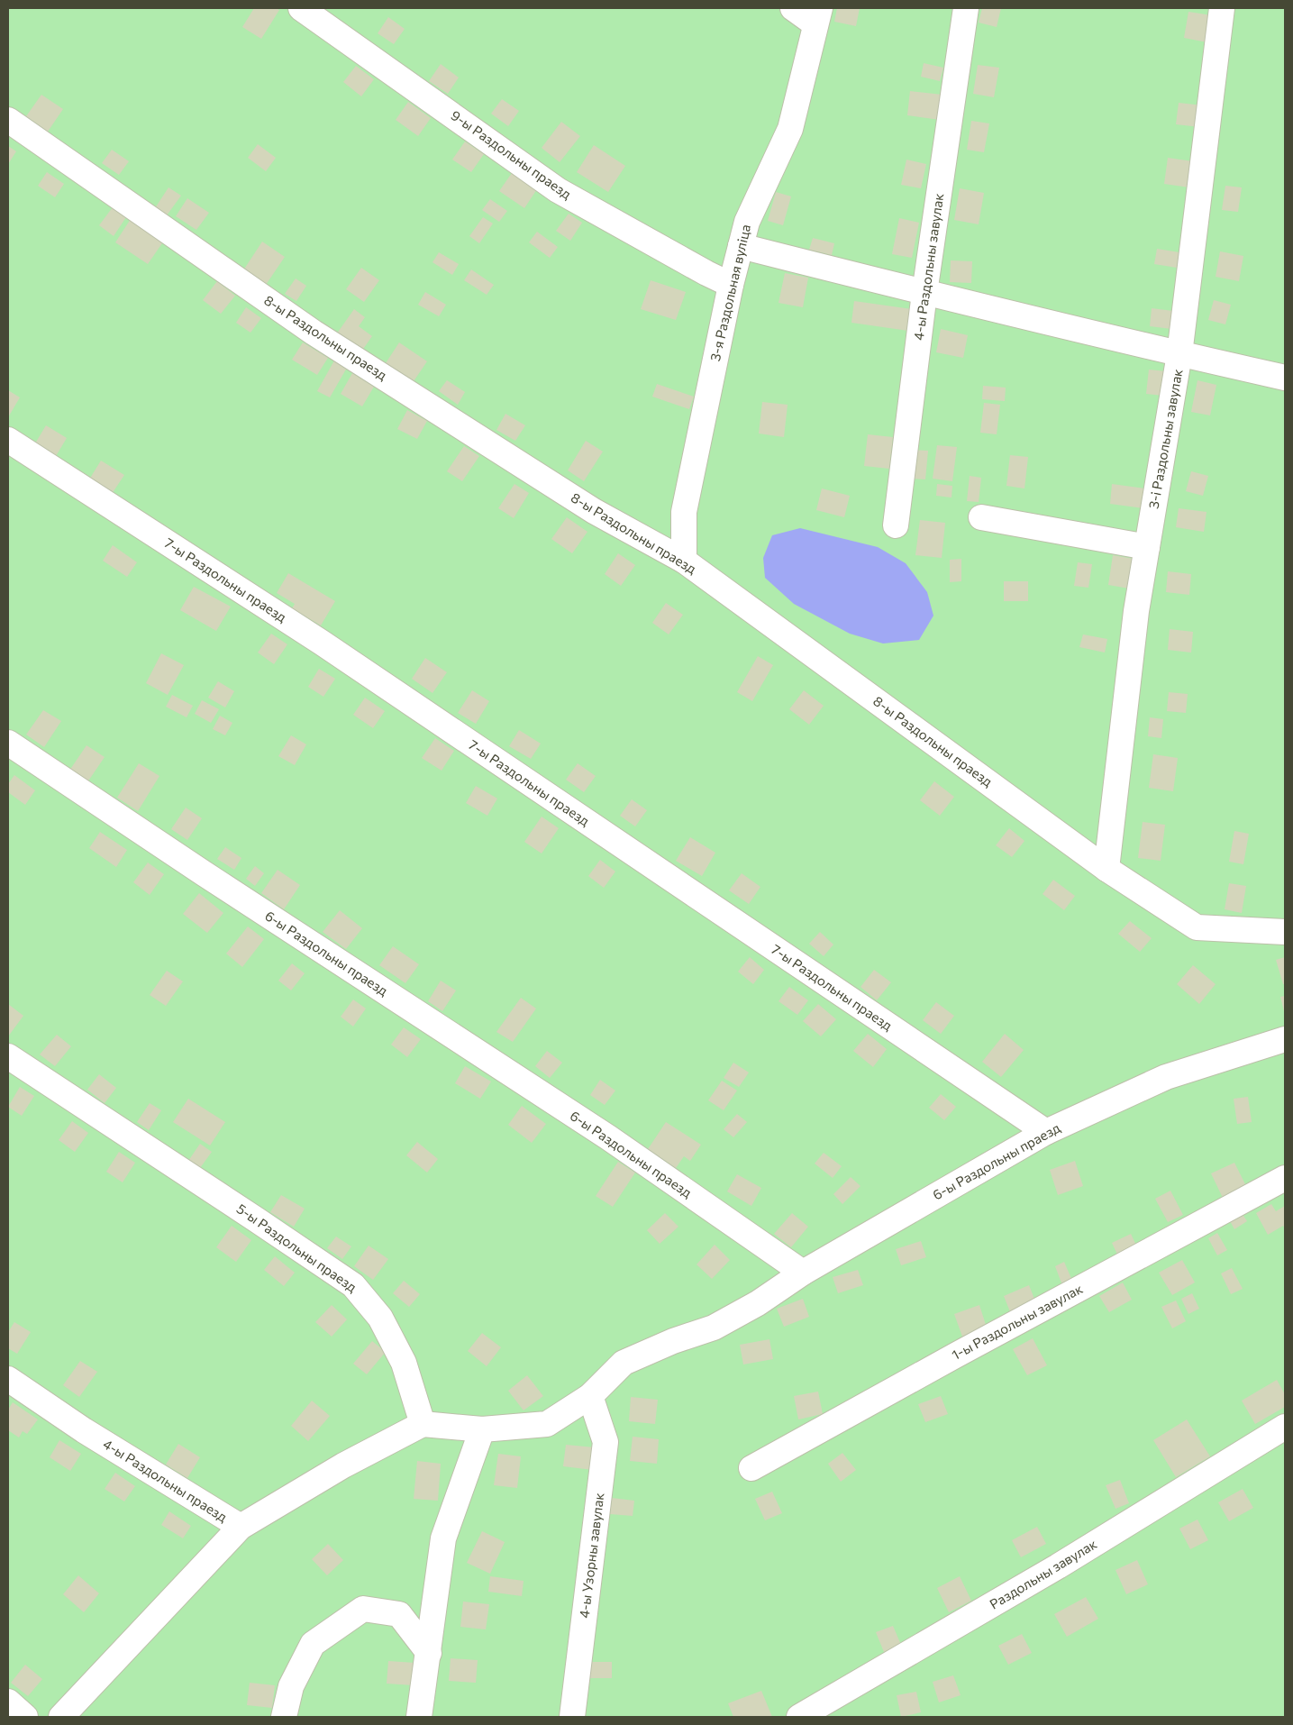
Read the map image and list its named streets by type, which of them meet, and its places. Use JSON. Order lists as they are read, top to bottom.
{
  "streets": {
    "lane": [
      "9-ы Раздольны праезд",
      "4-ы Раздольны завулак",
      "3-я Раздольная вуліца",
      "8-ы Раздольны праезд",
      "3-і Раздольны завулак",
      "7-ы Раздольны праезд",
      "6-ы Раздольны праезд",
      "5-ы Раздольны праезд",
      "1-ы Раздольны завулак",
      "4-ы Раздольны праезд",
      "4-ы Узорны завулак",
      "Раздольны завулак"
    ]
  },
  "crossings": [
    ["9-ы Раздольны праезд", "3-я Раздольная вуліца"],
    ["3-я Раздольная вуліца", "8-ы Раздольны праезд"],
    ["8-ы Раздольны праезд", "3-і Раздольны завулак"],
    ["7-ы Раздольны праезд", "6-ы Раздольны праезд"]
  ]
}
